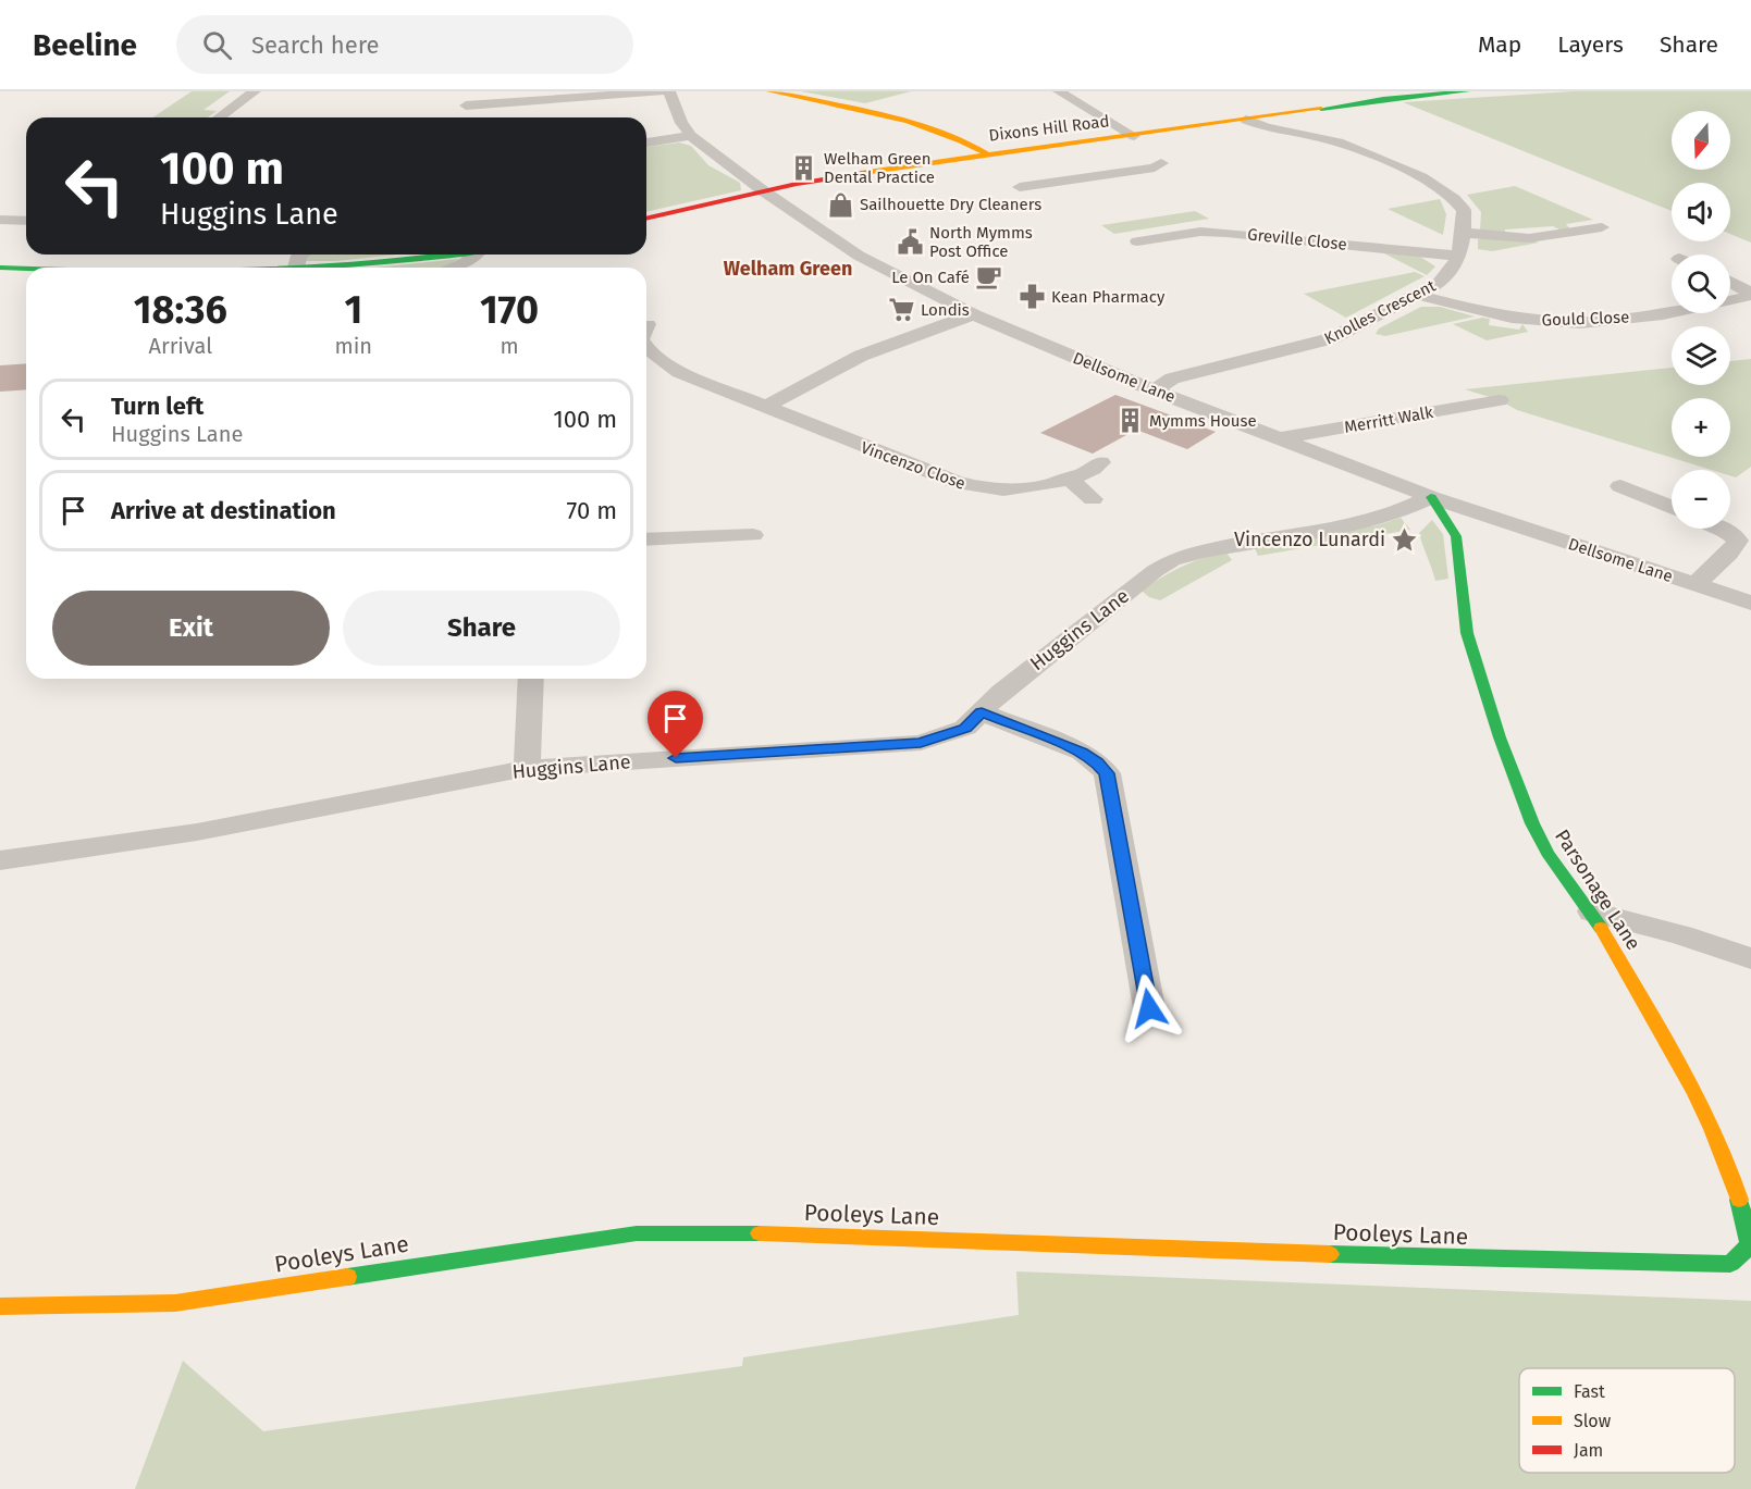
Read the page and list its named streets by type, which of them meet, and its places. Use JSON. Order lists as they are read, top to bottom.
{
  "streets": {
    "street": [
      "Dixons Hill Road",
      "Greville Close",
      "Knolles Crescent",
      "Gould Close",
      "Dellsome Lane",
      "Merritt Walk",
      "Vincenzo Close",
      "Huggins Lane",
      "Parsonage Lane",
      "Pooleys Lane"
    ]
  },
  "crossings": [
    ["Dixons Hill Road", "Knolles Crescent"],
    ["Dixons Hill Road", "Dellsome Lane"],
    ["Greville Close", "Knolles Crescent"],
    ["Knolles Crescent", "Gould Close"],
    ["Knolles Crescent", "Dellsome Lane"],
    ["Dellsome Lane", "Merritt Walk"],
    ["Dellsome Lane", "Huggins Lane"],
    ["Dellsome Lane", "Parsonage Lane"],
    ["Huggins Lane", "Parsonage Lane"],
    ["Parsonage Lane", "Pooleys Lane"]
  ],
  "districts": ["Welham Green"],
  "places": {
    "building": ["Welham Green Dental Practice", "Mymms House"],
    "shop": ["Sailhouette Dry Cleaners"],
    "public building": ["North Mymms Post Office"],
    "cafe": ["Le On Café"],
    "pharmacy": ["Kean Pharmacy"],
    "supermarket": ["Londis"],
    "place": ["Vincenzo Lunardi"]
  },
  "legend": ["Fast", "Slow", "Jam"],
  "north": "bottom",
  "page": {
    "header": "Beeline",
    "search": "Search here",
    "nav": ["Map", "Layers", "Share"],
    "map_buttons": ["+", "−"],
    "turn": ["100 m", "Huggins Lane"],
    "eta": [
      "18:36",
      "Arrival",
      "1",
      "min",
      "170",
      "m"
    ],
    "list": [
      {
        "name": "Turn left",
        "note": "Huggins Lane",
        "value": "100 m"
      },
      {
        "name": "Arrive at destination",
        "value": "70 m"
      }
    ],
    "buttons": ["Exit", "Share"]
  }
}
